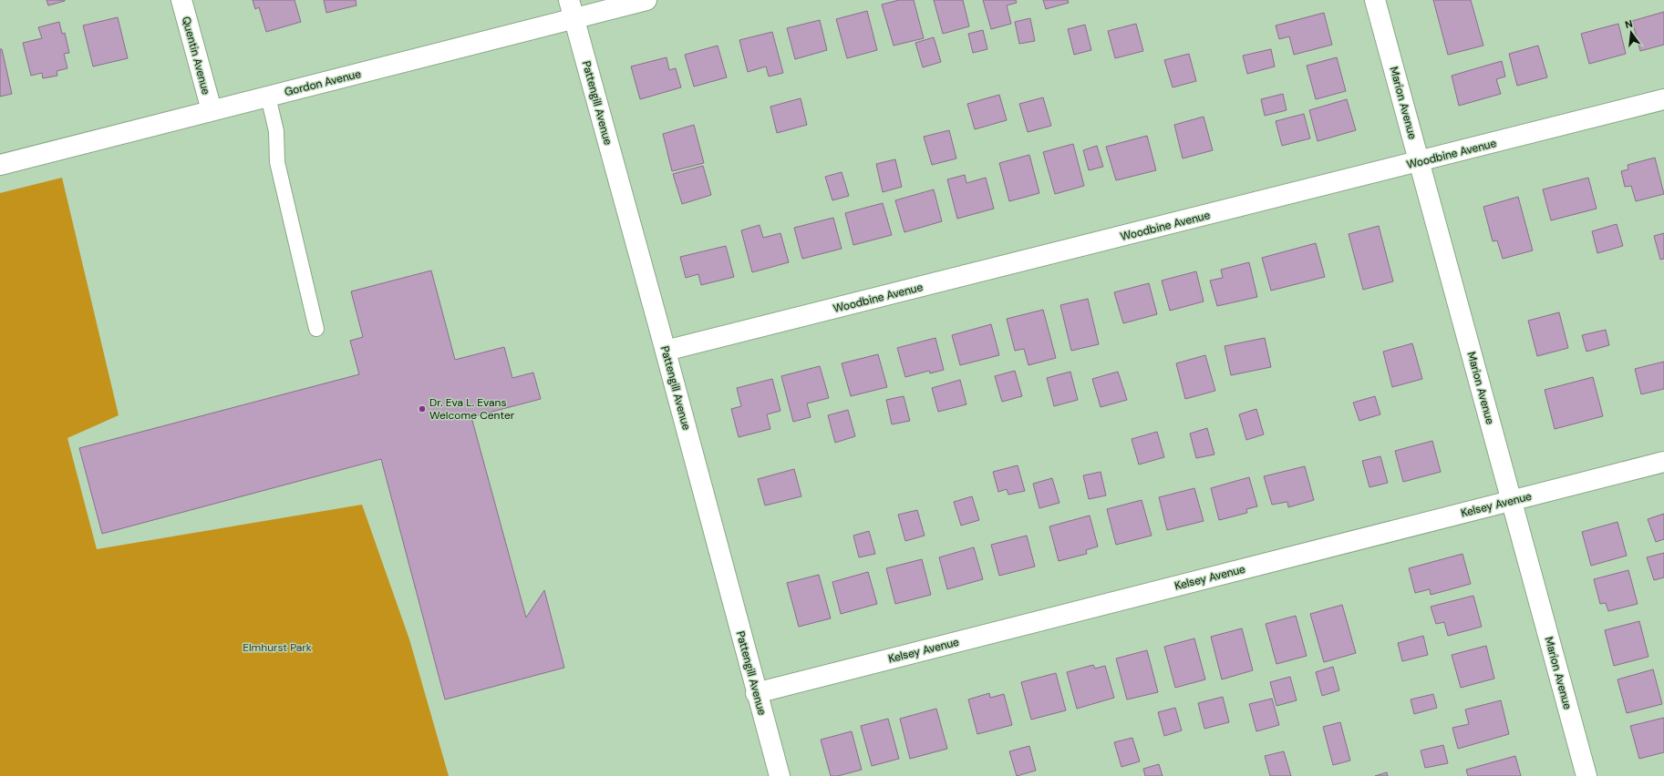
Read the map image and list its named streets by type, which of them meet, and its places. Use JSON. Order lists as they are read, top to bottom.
{
  "streets": {
    "street": [
      "Quentin Avenue",
      "Gordon Avenue",
      "Pattengill Avenue",
      "Marion Avenue",
      "Woodbine Avenue",
      "Kelsey Avenue"
    ]
  },
  "crossings": [
    ["Quentin Avenue", "Gordon Avenue"],
    ["Gordon Avenue", "Pattengill Avenue"],
    ["Pattengill Avenue", "Woodbine Avenue"],
    ["Pattengill Avenue", "Kelsey Avenue"],
    ["Marion Avenue", "Woodbine Avenue"],
    ["Marion Avenue", "Kelsey Avenue"]
  ],
  "parks": ["Elmhurst Park"],
  "places": ["Dr. Eva L. Evans Welcome Center"],
  "north": "top"
}
